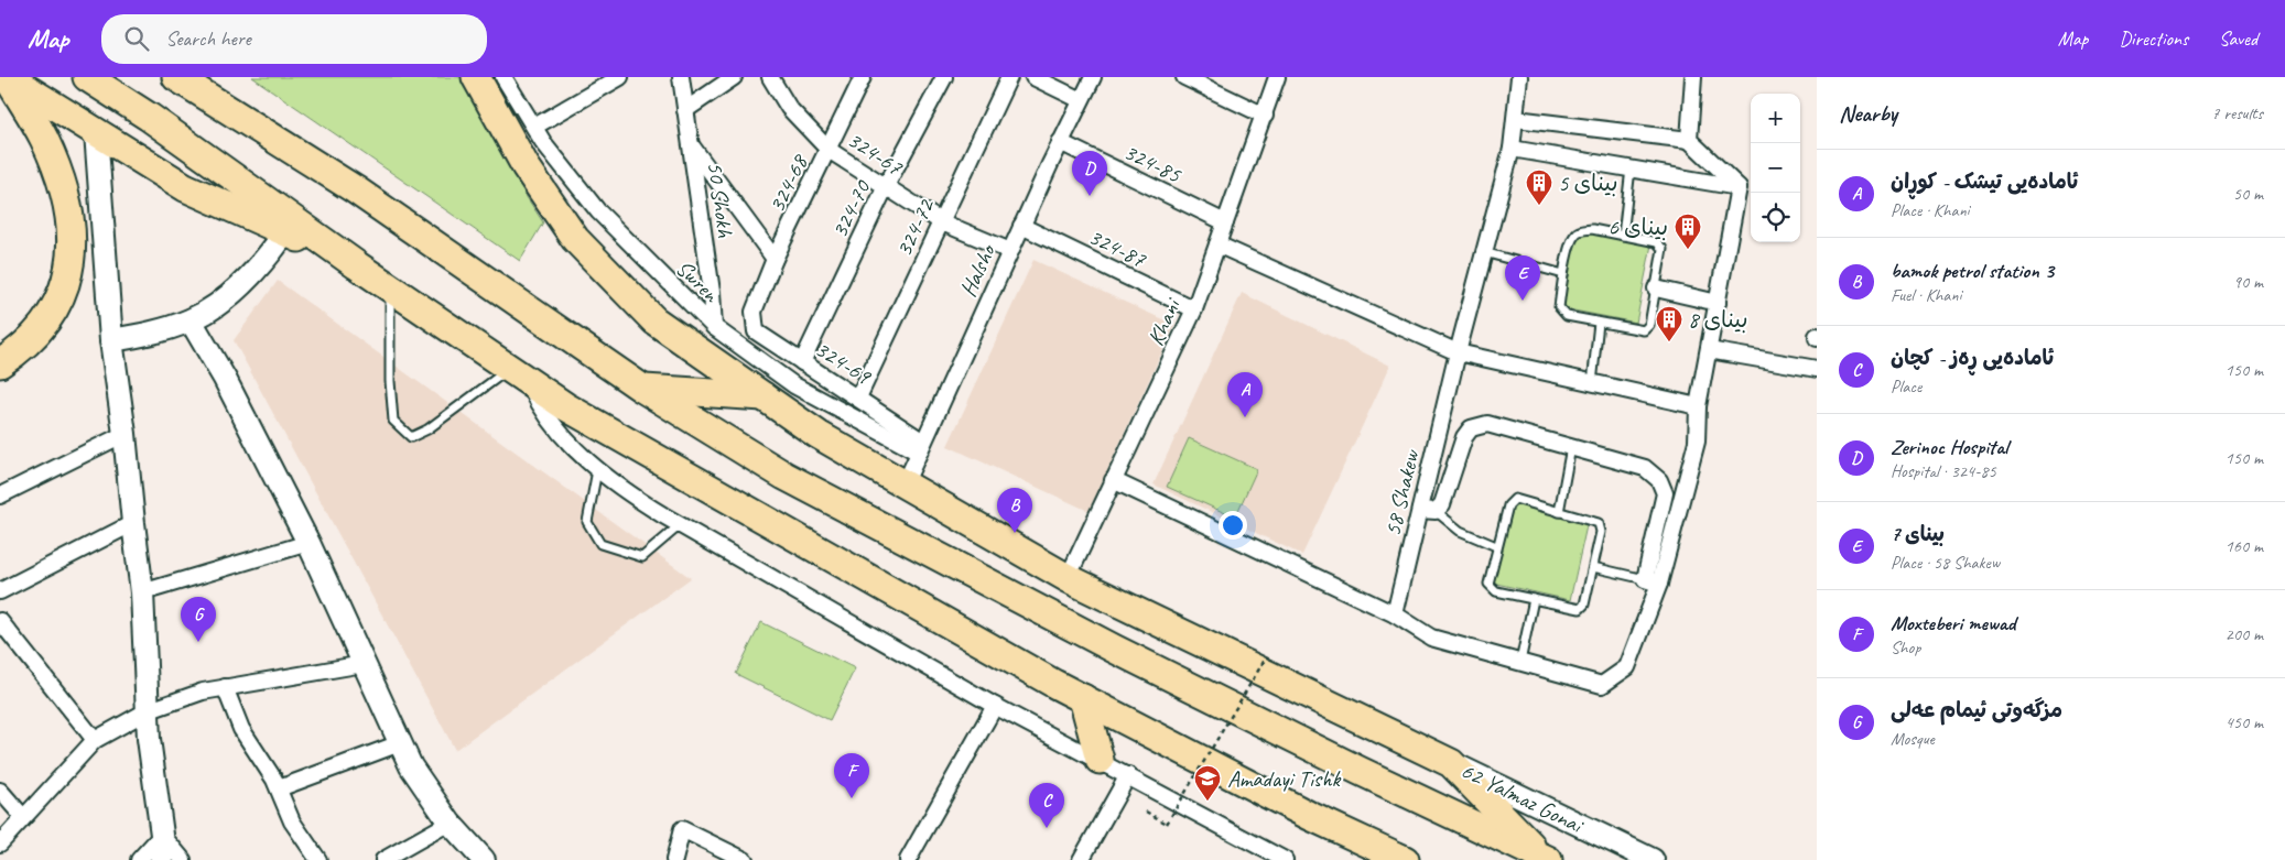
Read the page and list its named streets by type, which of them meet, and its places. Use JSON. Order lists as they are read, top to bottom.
{
  "streets": {
    "street": [
      "324-67",
      "324-85",
      "324-68",
      "50 Shokh",
      "324-70",
      "324-72",
      "324-87",
      "Halsho",
      "Swren",
      "Khani",
      "324-69",
      "58 Shakew",
      "62 Yalmaz Gonai"
    ]
  },
  "crossings": [
    ["324-67", "324-68"],
    ["324-67", "324-70"],
    ["324-67", "324-72"],
    ["324-67", "Halsho"],
    ["324-85", "Halsho"],
    ["324-85", "Khani"],
    ["324-68", "324-69"],
    ["50 Shokh", "Swren"],
    ["324-70", "324-69"],
    ["324-72", "324-69"],
    ["324-87", "Halsho"],
    ["324-87", "Khani"],
    ["Halsho", "Swren"],
    ["Halsho", "324-69"],
    ["Swren", "324-69"]
  ],
  "places": {
    "building": ["بيناى 5", "بيناى 6", "بيناى 8"],
    "school or university": ["Amadayi Tishk"]
  },
  "page": {
    "header": "Map",
    "search": "Search here",
    "nav": ["Map", "Directions", "Saved"],
    "heading": ["Nearby", "7 results"],
    "map_buttons": ["+", "−"],
    "list": [
      {
        "mark": "A",
        "name": "ئامادەیی تیشک - کوڕان",
        "note": "Place · Khani",
        "value": "50 m"
      },
      {
        "mark": "B",
        "name": "bamok petrol station 3",
        "note": "Fuel · Khani",
        "value": "90 m"
      },
      {
        "mark": "C",
        "name": "ئامادەیی ڕەز - کچان",
        "note": "Place",
        "value": "150 m"
      },
      {
        "mark": "D",
        "name": "Zerinoc Hospital",
        "note": "Hospital · 324-85",
        "value": "150 m"
      },
      {
        "mark": "E",
        "name": "بيناى 7",
        "note": "Place · 58 Shakew",
        "value": "160 m"
      },
      {
        "mark": "F",
        "name": "Moxteberi mewad",
        "note": "Shop",
        "value": "200 m"
      },
      {
        "mark": "G",
        "name": "مزگەوتی ئیمام عەلی",
        "note": "Mosque",
        "value": "450 m"
      }
    ],
    "pins": [
      "D",
      "E",
      "A",
      "B",
      "G",
      "F",
      "C"
    ]
  }
}
